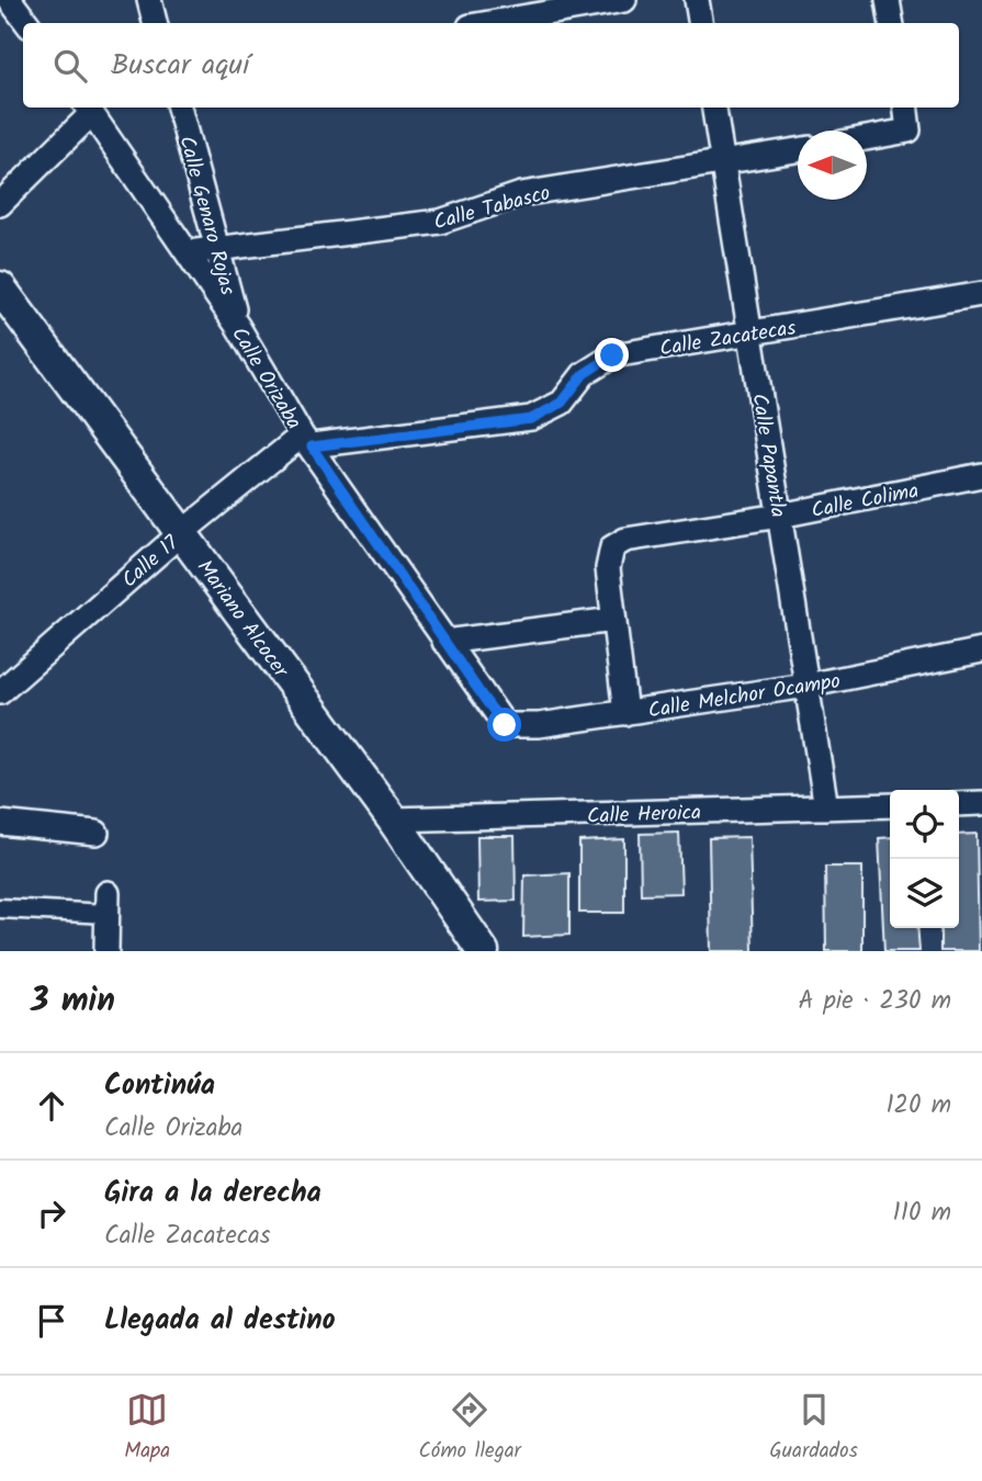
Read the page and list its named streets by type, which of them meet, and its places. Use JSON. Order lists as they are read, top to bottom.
{
  "streets": {
    "main road": ["Mariano Alcocer"],
    "street": [
      "Calle Tabasco",
      "Calle Genaro Rojas",
      "Calle Zacatecas",
      "Calle Orizaba",
      "Calle Papantla",
      "Calle Colima",
      "Calle 17",
      "Calle Melchor Ocampo",
      "Calle Heroica"
    ]
  },
  "crossings": [
    ["Calle Tabasco", "Calle Genaro Rojas"],
    ["Calle Tabasco", "Calle Orizaba"],
    ["Calle Tabasco", "Calle Papantla"],
    ["Calle Genaro Rojas", "Calle Orizaba"],
    ["Calle Zacatecas", "Calle Orizaba"],
    ["Calle Zacatecas", "Calle Papantla"],
    ["Calle Zacatecas", "Calle 17"],
    ["Calle Orizaba", "Calle 17"],
    ["Calle Orizaba", "Calle Melchor Ocampo"],
    ["Calle Papantla", "Calle Colima"],
    ["Calle Papantla", "Calle Melchor Ocampo"],
    ["Calle Papantla", "Calle Heroica"],
    ["Calle 17", "Mariano Alcocer"],
    ["Mariano Alcocer", "Calle Heroica"]
  ],
  "north": "left",
  "page": {
    "search": "Buscar aquí",
    "heading": ["3 min", "A pie · 230 m"],
    "list": [
      ["Continúa", "Calle Orizaba", "120 m"],
      ["Gira a la derecha", "Calle Zacatecas", "110 m"],
      "Llegada al destino"
    ],
    "nav": ["Mapa", "Cómo llegar", "Guardados"]
  }
}
